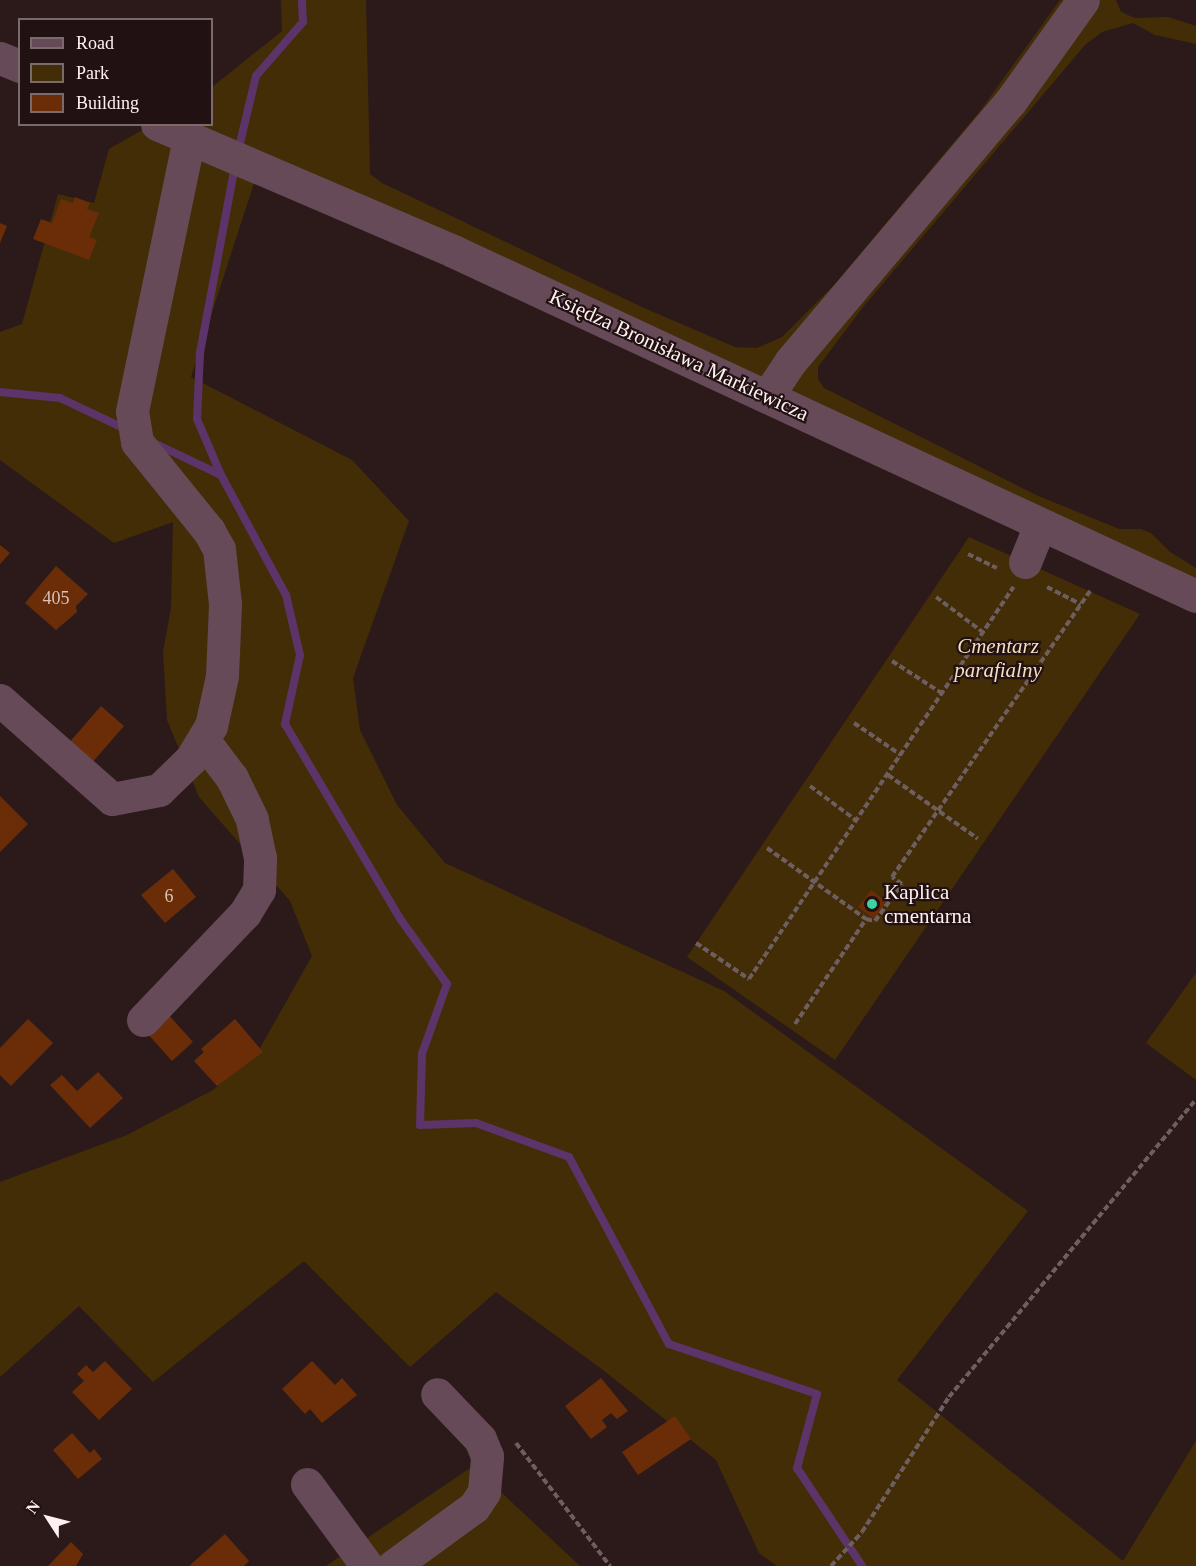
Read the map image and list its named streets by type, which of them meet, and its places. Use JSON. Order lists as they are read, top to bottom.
{
  "streets": {
    "street": ["Księdza Bronisława Markiewicza"]
  },
  "parks": ["Cmentarz parafialny"],
  "places": ["Kaplica cmentarna"],
  "house_numbers": ["405", "6"],
  "legend": ["Road", "Park", "Building"],
  "north": "top left"
}
